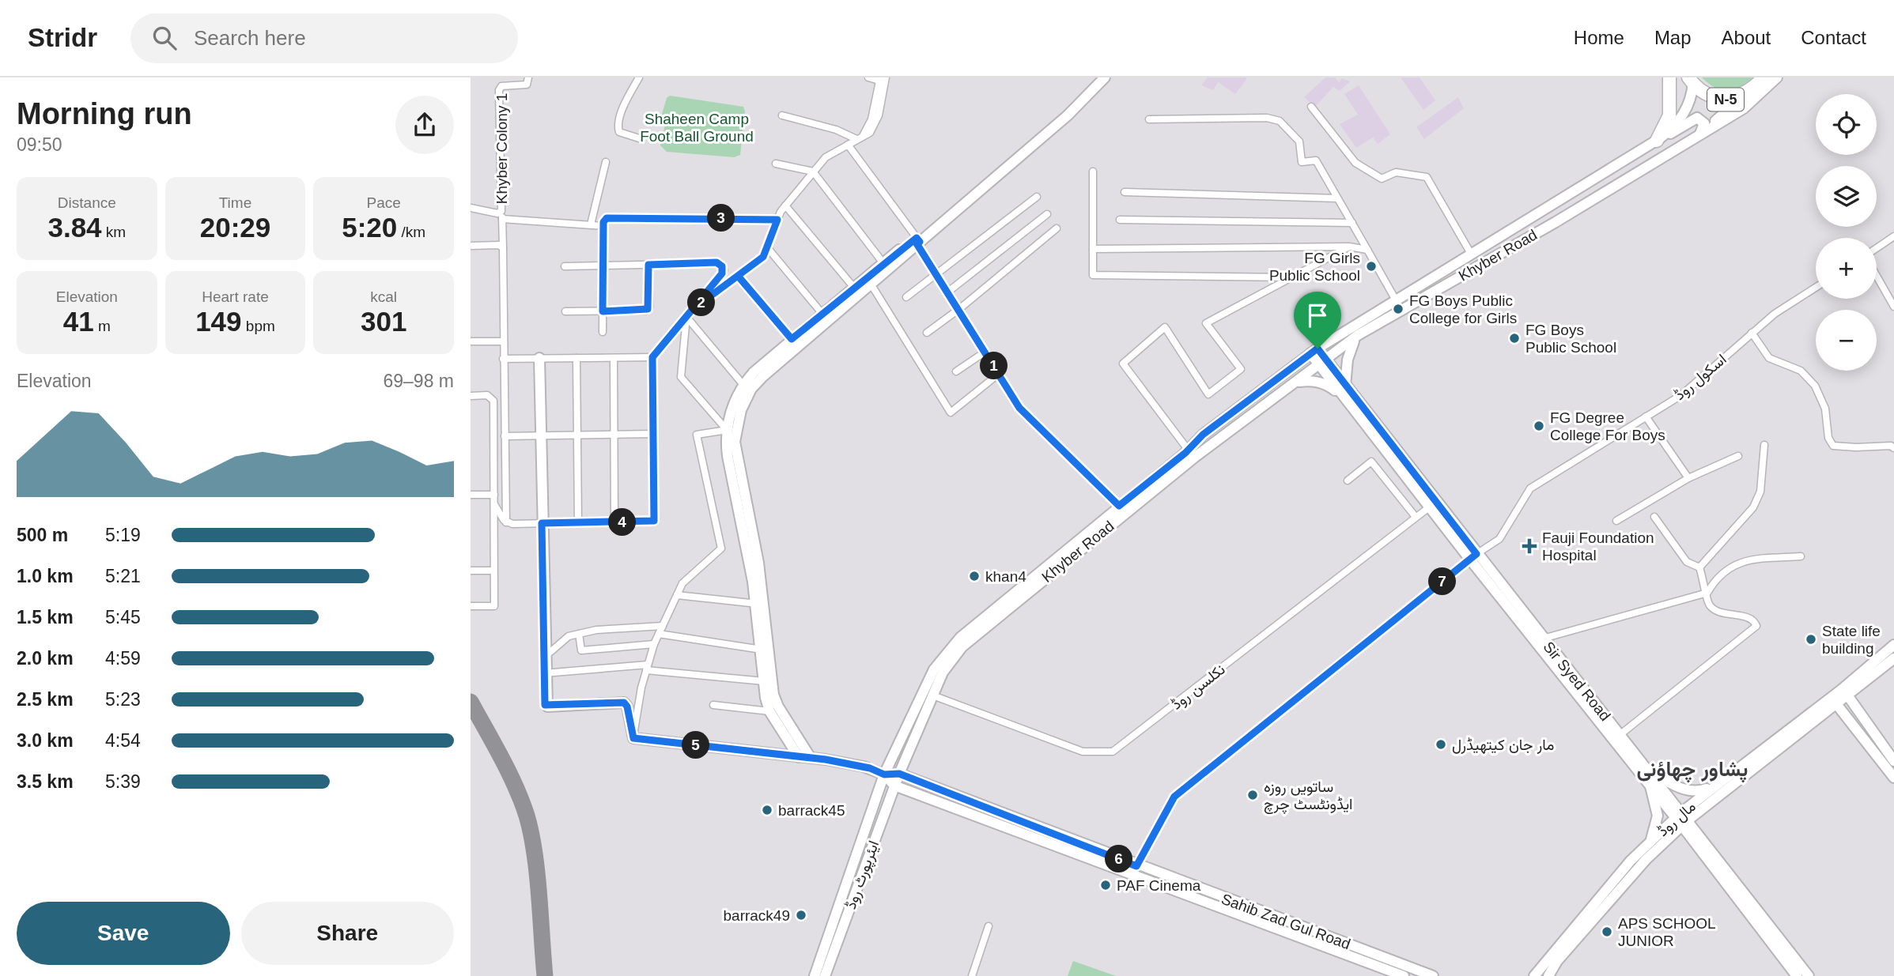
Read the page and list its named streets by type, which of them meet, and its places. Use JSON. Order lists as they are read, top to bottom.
{
  "streets": {
    "highway": ["N-5"],
    "main road": [
      "Khyber Road",
      "Sir Syed Road",
      "مال روڈ",
      "ایئرپورٹ روڈ",
      "Sahib Zad Gul Road"
    ],
    "street": ["Khyber Colony 1", "اسکول روڈ", "نکلسن روڈ"]
  },
  "crossings": [
    ["Khyber Road", "ایئرپورٹ روڈ"],
    ["Khyber Road", "Sahib Zad Gul Road"],
    ["اسکول روڈ", "Sir Syed Road"],
    ["اسکول روڈ", "Sahib Zad Gul Road"],
    ["Sir Syed Road", "نکلسن روڈ"],
    ["Sir Syed Road", "مال روڈ"],
    ["ایئرپورٹ روڈ", "Sahib Zad Gul Road"]
  ],
  "districts": ["پشاور چھاؤنی"],
  "parks": ["Shaheen Camp Foot Ball Ground"],
  "places": {
    "other": [
      "FG Girls Public School",
      "FG Boys Public College for Girls",
      "FG Boys Public School",
      "FG Degree College For Boys",
      "khan4",
      "State life building",
      "مار جان کیتھیڈرل",
      "ساتویں روزہ ایڈونٹسٹ چرچ",
      "barrack45",
      "PAF Cinema",
      "barrack49",
      "APS SCHOOL JUNIOR"
    ],
    "health": ["Fauji Foundation Hospital"]
  },
  "page": {
    "header": "Stridr",
    "search": "Search here",
    "nav": [
      "Home",
      "Map",
      "About",
      "Contact"
    ],
    "heading": ["Morning run", "09:50"],
    "map_buttons": ["+", "−"],
    "stats": [
      ["Distance", "3.84 km"],
      ["Time", "20:29"],
      ["Pace", "5:20 /km"],
      ["Elevation", "41 m"],
      ["Heart rate", "149 bpm"],
      ["kcal", "301"]
    ],
    "pins": [
      "3",
      "2",
      "1",
      "4",
      "7",
      "5",
      "6"
    ],
    "chart": ["Elevation", "69–98 m"],
    "list": [
      {
        "name": "500 m",
        "note": "5:19"
      },
      {
        "name": "1.0 km",
        "note": "5:21"
      },
      {
        "name": "1.5 km",
        "note": "5:45"
      },
      {
        "name": "2.0 km",
        "note": "4:59"
      },
      {
        "name": "2.5 km",
        "note": "5:23"
      },
      {
        "name": "3.0 km",
        "note": "4:54"
      },
      {
        "name": "3.5 km",
        "note": "5:39"
      }
    ],
    "buttons": ["Save", "Share"]
  }
}
